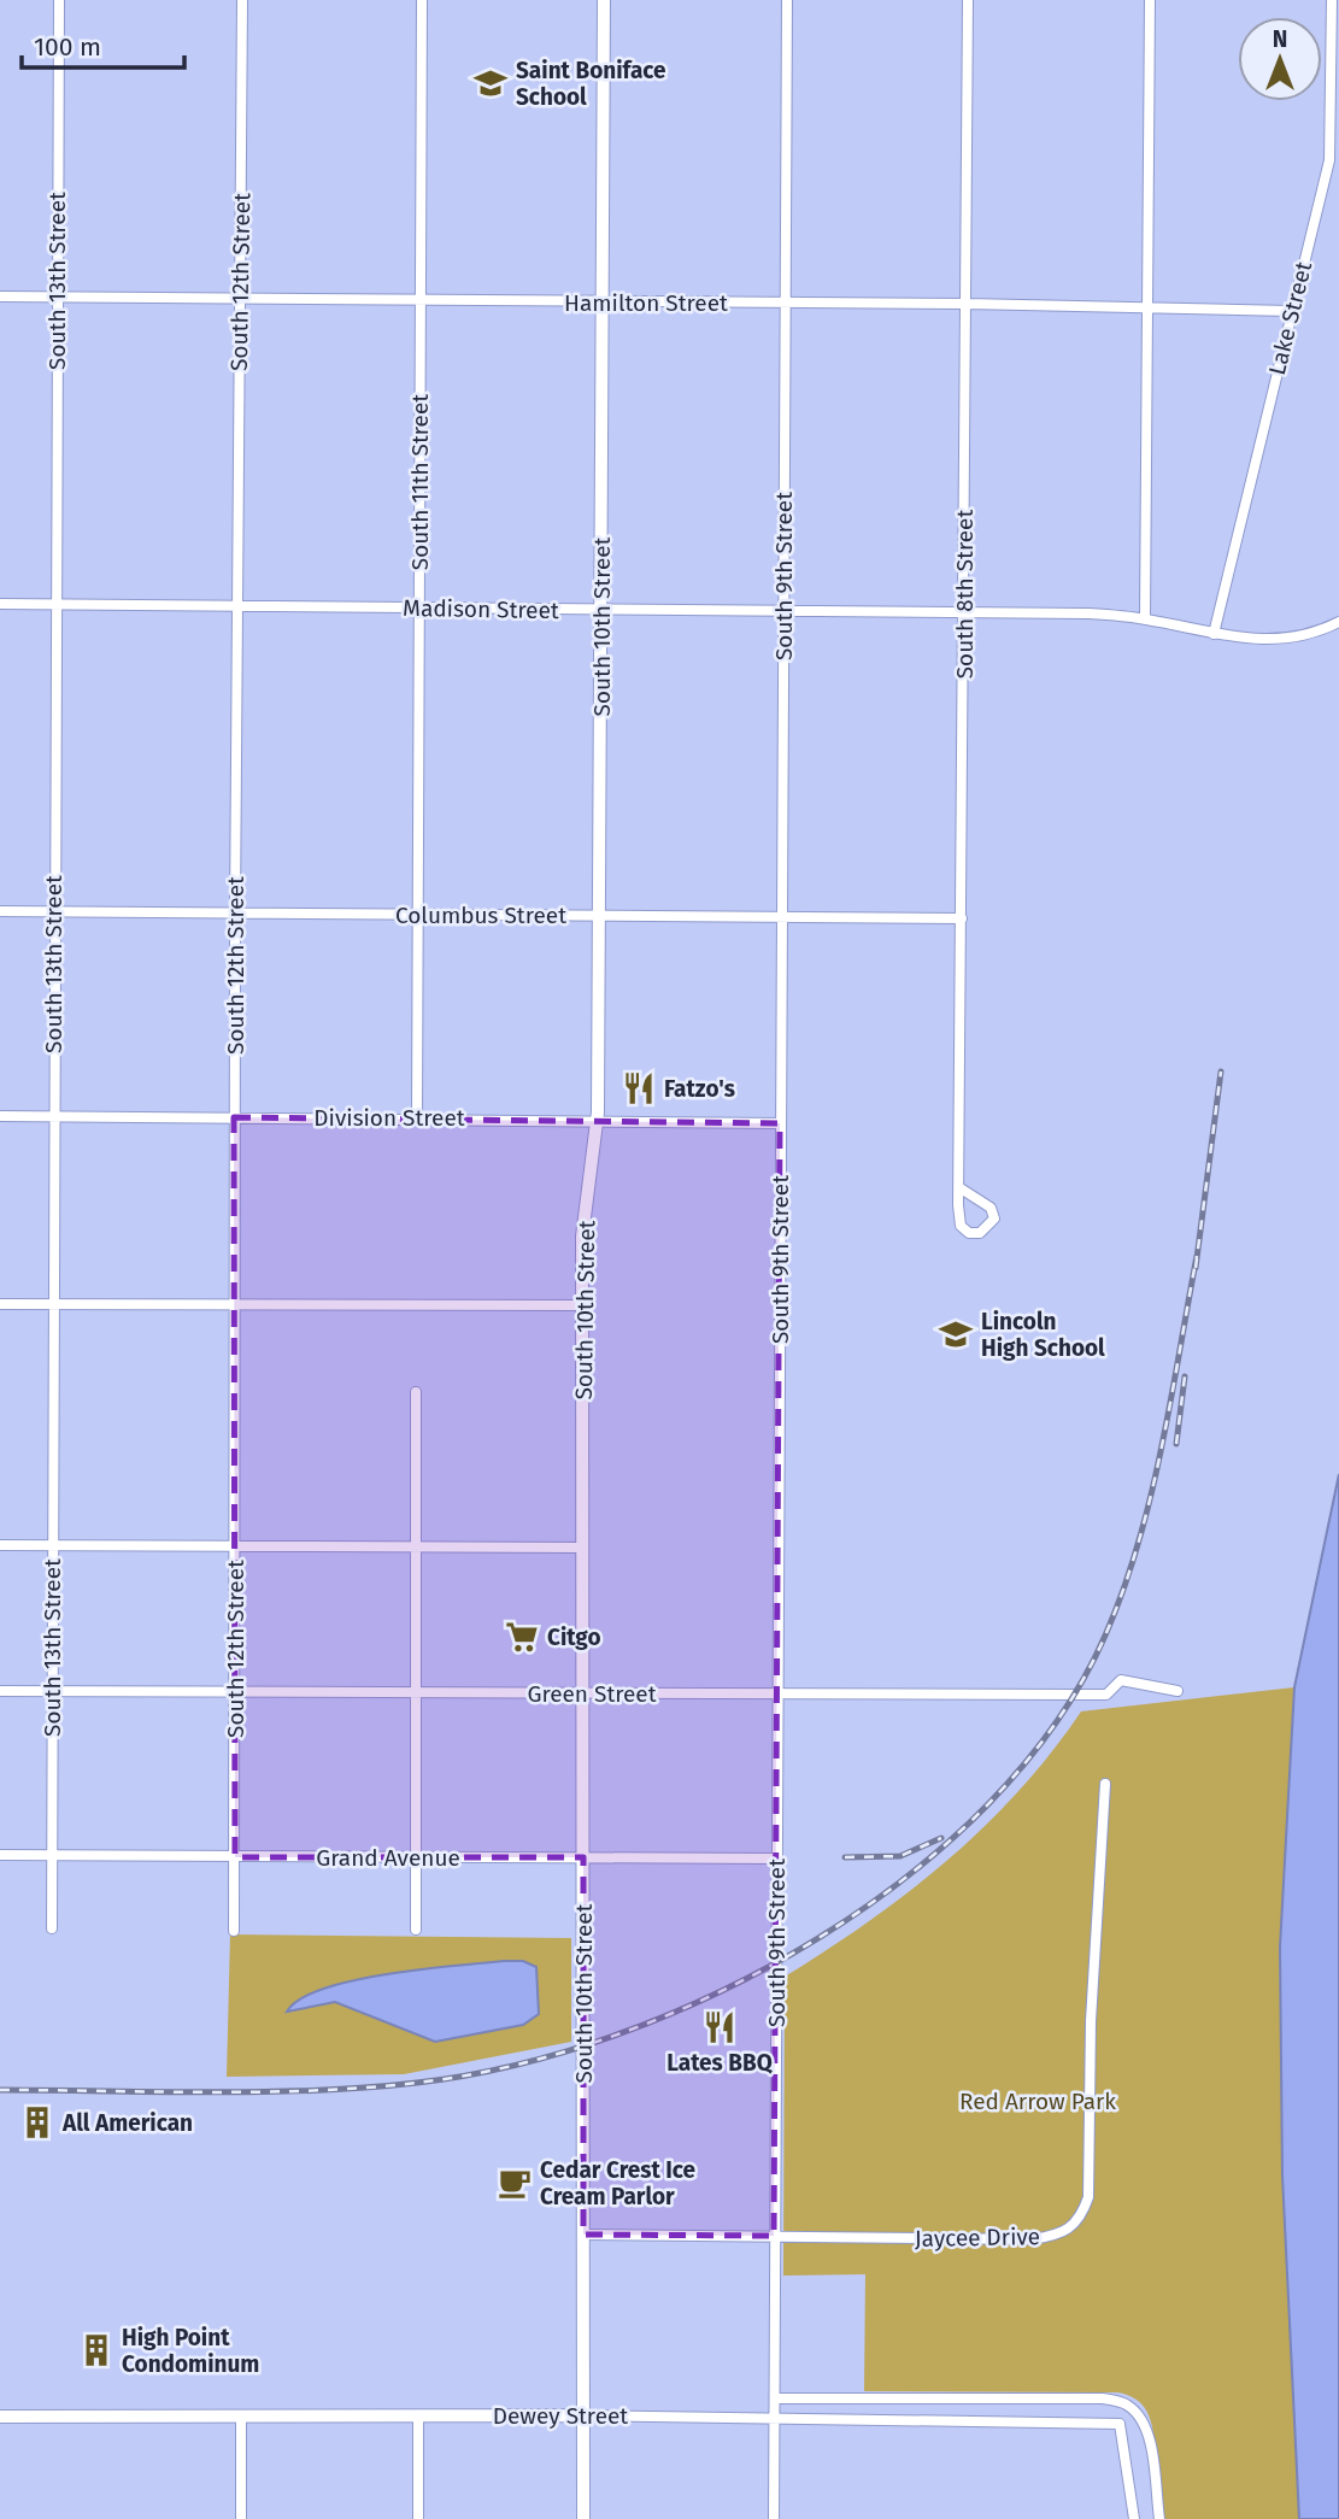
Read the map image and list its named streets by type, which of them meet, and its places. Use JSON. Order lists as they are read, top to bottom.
{
  "streets": {
    "street": [
      "South 13th Street",
      "South 12th Street",
      "Hamilton Street",
      "Lake Street",
      "South 11th Street",
      "South 9th Street",
      "South 8th Street",
      "Madison Street",
      "South 10th Street",
      "Columbus Street",
      "Division Street",
      "Green Street",
      "Grand Avenue",
      "Jaycee Drive",
      "Dewey Street"
    ]
  },
  "crossings": [
    ["South 13th Street", "Hamilton Street"],
    ["South 13th Street", "Madison Street"],
    ["South 13th Street", "Columbus Street"],
    ["South 13th Street", "Division Street"],
    ["South 13th Street", "Green Street"],
    ["South 13th Street", "Grand Avenue"],
    ["South 12th Street", "Hamilton Street"],
    ["South 12th Street", "Madison Street"],
    ["South 12th Street", "Columbus Street"],
    ["South 12th Street", "Division Street"],
    ["South 12th Street", "Green Street"],
    ["South 12th Street", "Grand Avenue"],
    ["Hamilton Street", "Lake Street"],
    ["Hamilton Street", "South 11th Street"],
    ["Hamilton Street", "South 9th Street"],
    ["Hamilton Street", "South 8th Street"],
    ["Hamilton Street", "South 10th Street"],
    ["Lake Street", "Madison Street"],
    ["South 11th Street", "Madison Street"],
    ["South 11th Street", "Columbus Street"],
    ["South 11th Street", "Division Street"],
    ["South 9th Street", "Madison Street"],
    ["South 9th Street", "Columbus Street"],
    ["South 9th Street", "Division Street"],
    ["South 9th Street", "Green Street"],
    ["South 9th Street", "Grand Avenue"],
    ["South 9th Street", "Jaycee Drive"],
    ["South 9th Street", "Dewey Street"],
    ["South 8th Street", "Madison Street"],
    ["South 8th Street", "Columbus Street"],
    ["Madison Street", "South 10th Street"],
    ["South 10th Street", "Columbus Street"],
    ["South 10th Street", "Division Street"],
    ["South 10th Street", "Green Street"],
    ["South 10th Street", "Grand Avenue"],
    ["South 10th Street", "Jaycee Drive"],
    ["South 10th Street", "Dewey Street"]
  ],
  "parks": ["Red Arrow Park"],
  "places": {
    "school or university": ["Saint Boniface School", "Lincoln High School"],
    "restaurant": ["Fatzo's", "Lates BBQ"],
    "supermarket": ["Citgo"],
    "building": ["All American", "High Point Condominum"],
    "cafe": ["Cedar Crest Ice Cream Parlor"]
  },
  "scale_bar": "100 m",
  "north": "top"
}
